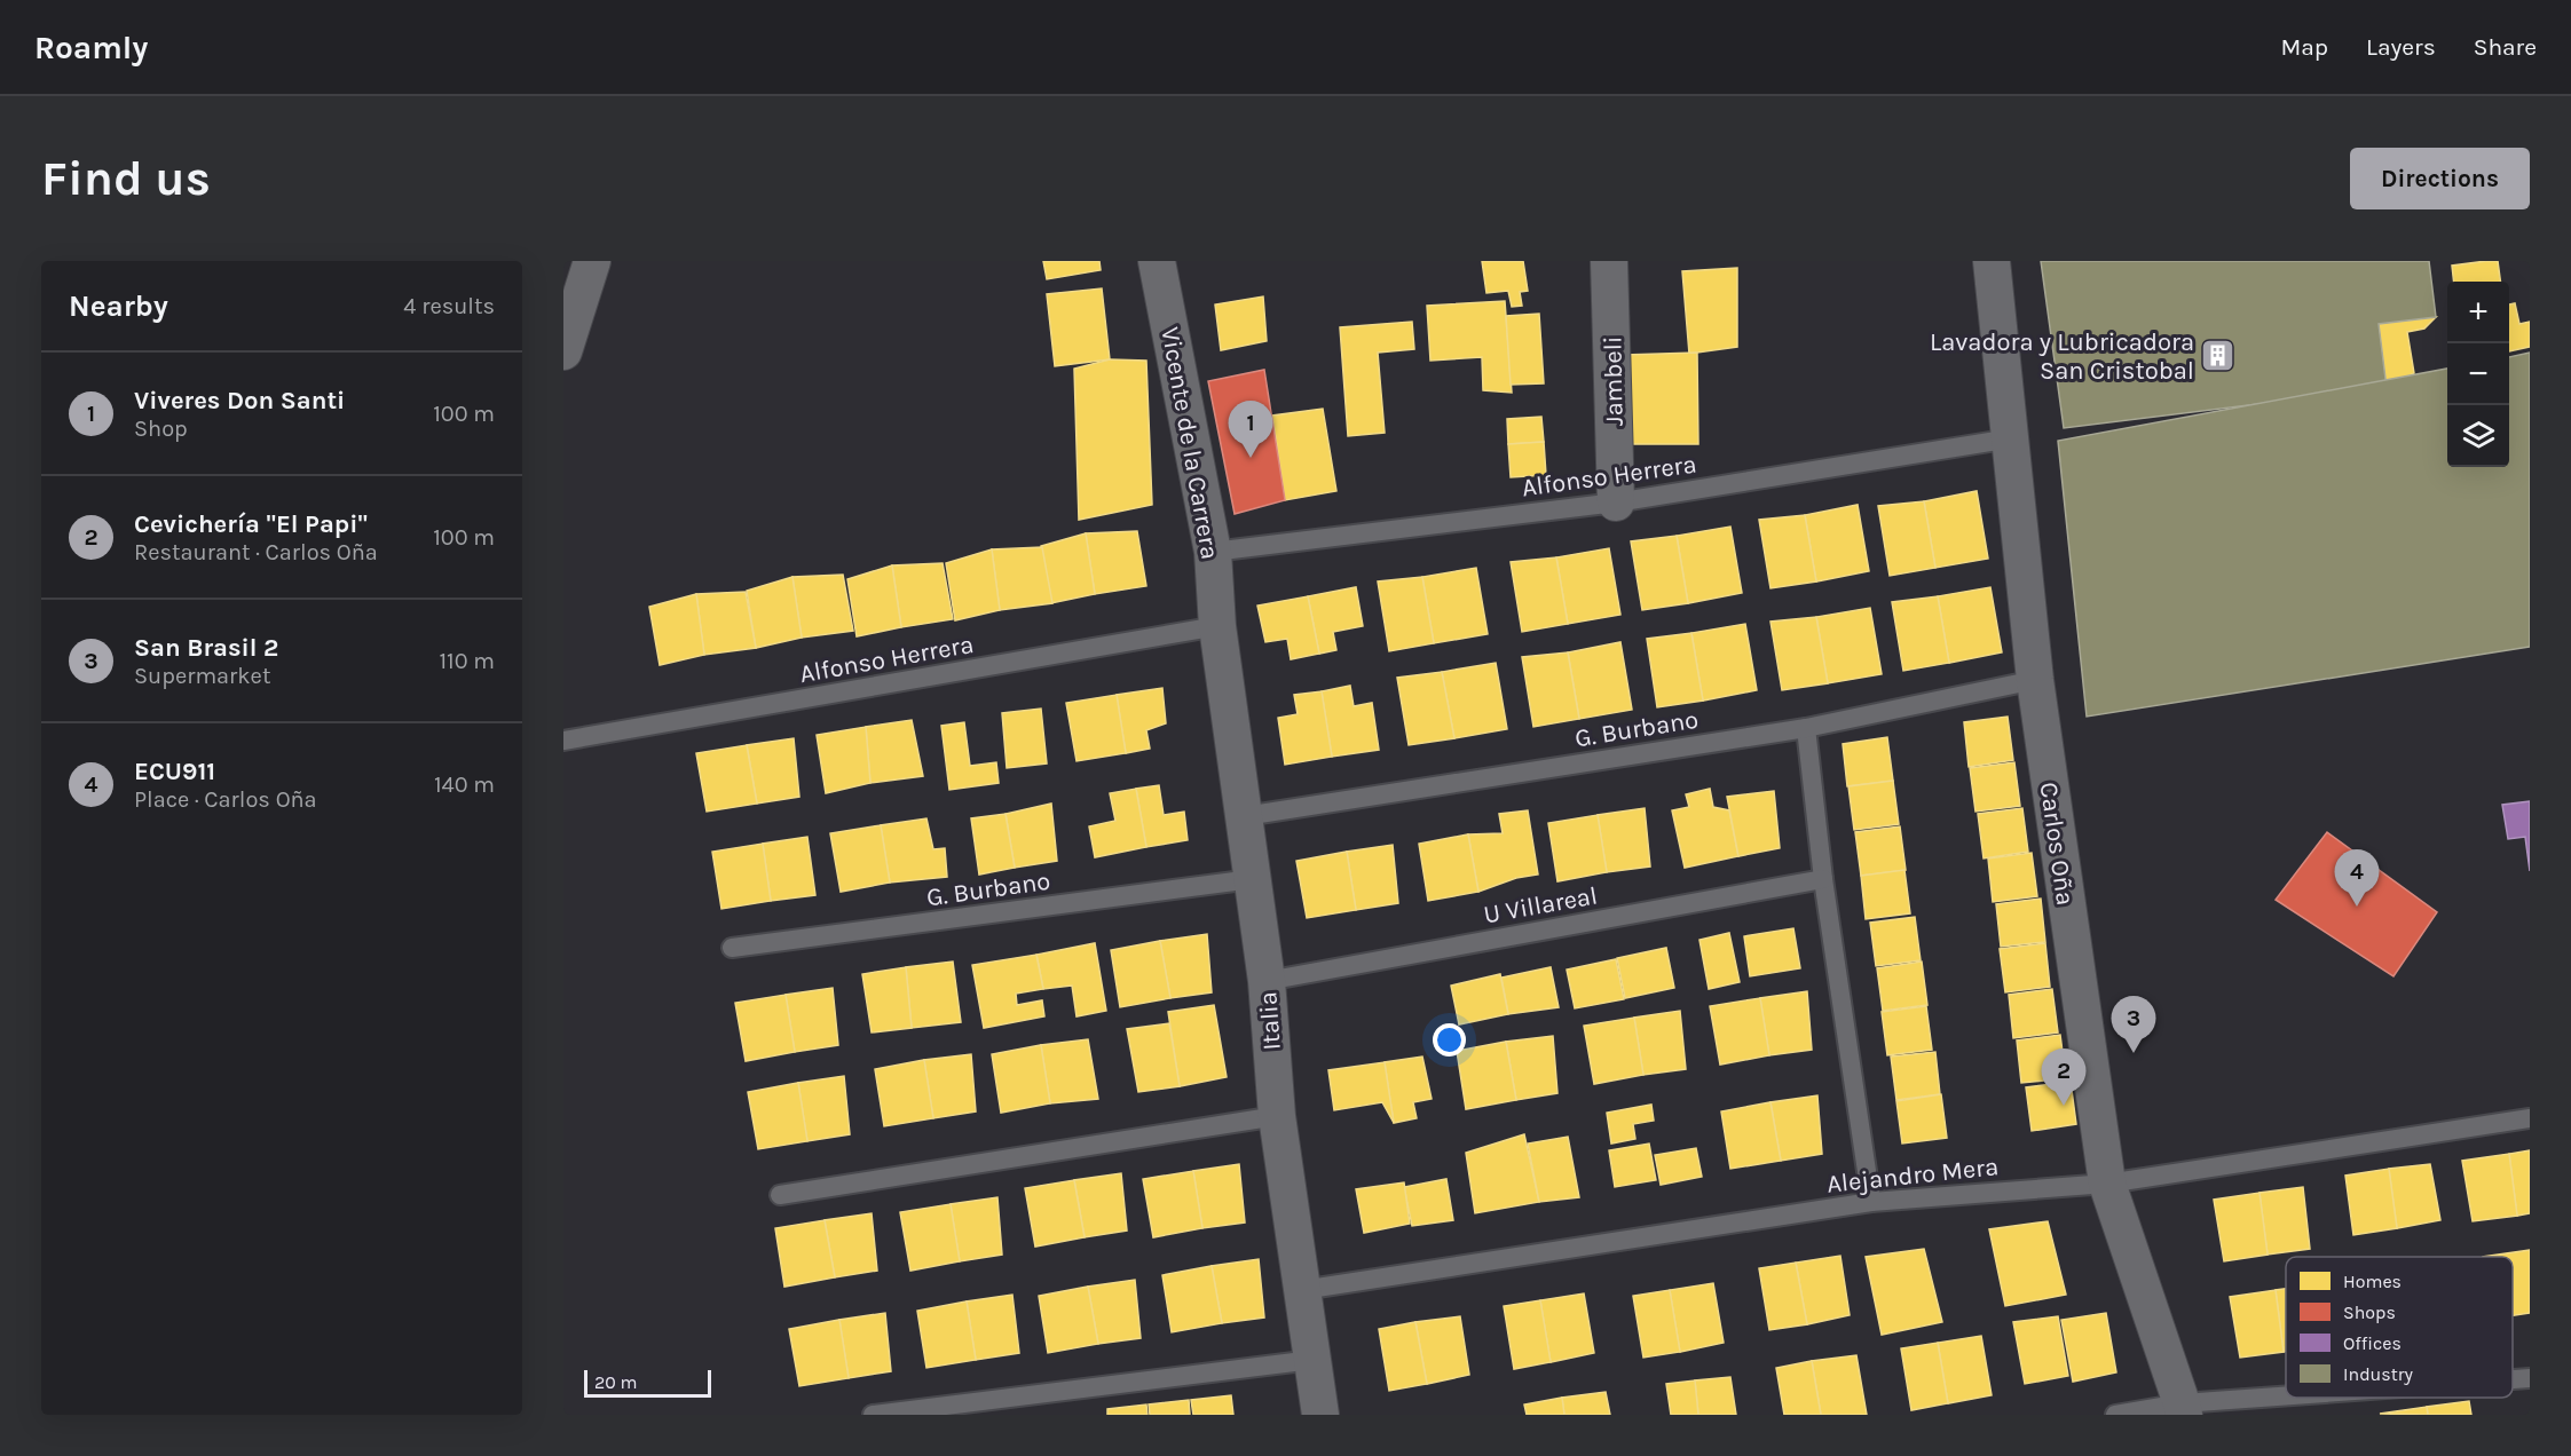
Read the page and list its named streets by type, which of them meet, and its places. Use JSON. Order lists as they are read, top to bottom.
{
  "streets": {
    "street": [
      "Jambeli",
      "Vicente de la Carrera",
      "Carlos Oña",
      "Italia"
    ],
    "lane": [
      "Alfonso Herrera",
      "G. Burbano",
      "U Villareal",
      "Alejandro Mera"
    ]
  },
  "crossings": [
    ["Jambeli", "Alfonso Herrera"],
    ["Vicente de la Carrera", "Alfonso Herrera"],
    ["Vicente de la Carrera", "Italia"],
    ["Alfonso Herrera", "Carlos Oña"],
    ["Alfonso Herrera", "Italia"],
    ["G. Burbano", "Carlos Oña"],
    ["G. Burbano", "Italia"],
    ["Carlos Oña", "Alejandro Mera"],
    ["U Villareal", "Italia"],
    ["Italia", "Alejandro Mera"]
  ],
  "places": {
    "building": ["Lavadora y Lubricadora San Cristobal"]
  },
  "legend": [
    "Homes",
    "Shops",
    "Offices",
    "Industry"
  ],
  "scale_bar": "20 m",
  "page": {
    "header": "Roamly",
    "nav": ["Map", "Layers", "Share"],
    "buttons": "Directions",
    "title": "Find us",
    "heading": ["Nearby", "4 results"],
    "map_buttons": ["+", "−"],
    "list": [
      {
        "mark": "1",
        "name": "Viveres Don Santi",
        "note": "Shop",
        "value": "100 m"
      },
      {
        "mark": "2",
        "name": "Cevichería \"El Papi\"",
        "note": "Restaurant · Carlos Oña",
        "value": "100 m"
      },
      {
        "mark": "3",
        "name": "San Brasil 2",
        "note": "Supermarket",
        "value": "110 m"
      },
      {
        "mark": "4",
        "name": "ECU911",
        "note": "Place · Carlos Oña",
        "value": "140 m"
      }
    ],
    "pins": [
      "1",
      "4",
      "3",
      "2"
    ],
    "scale": "20 m"
  }
}
